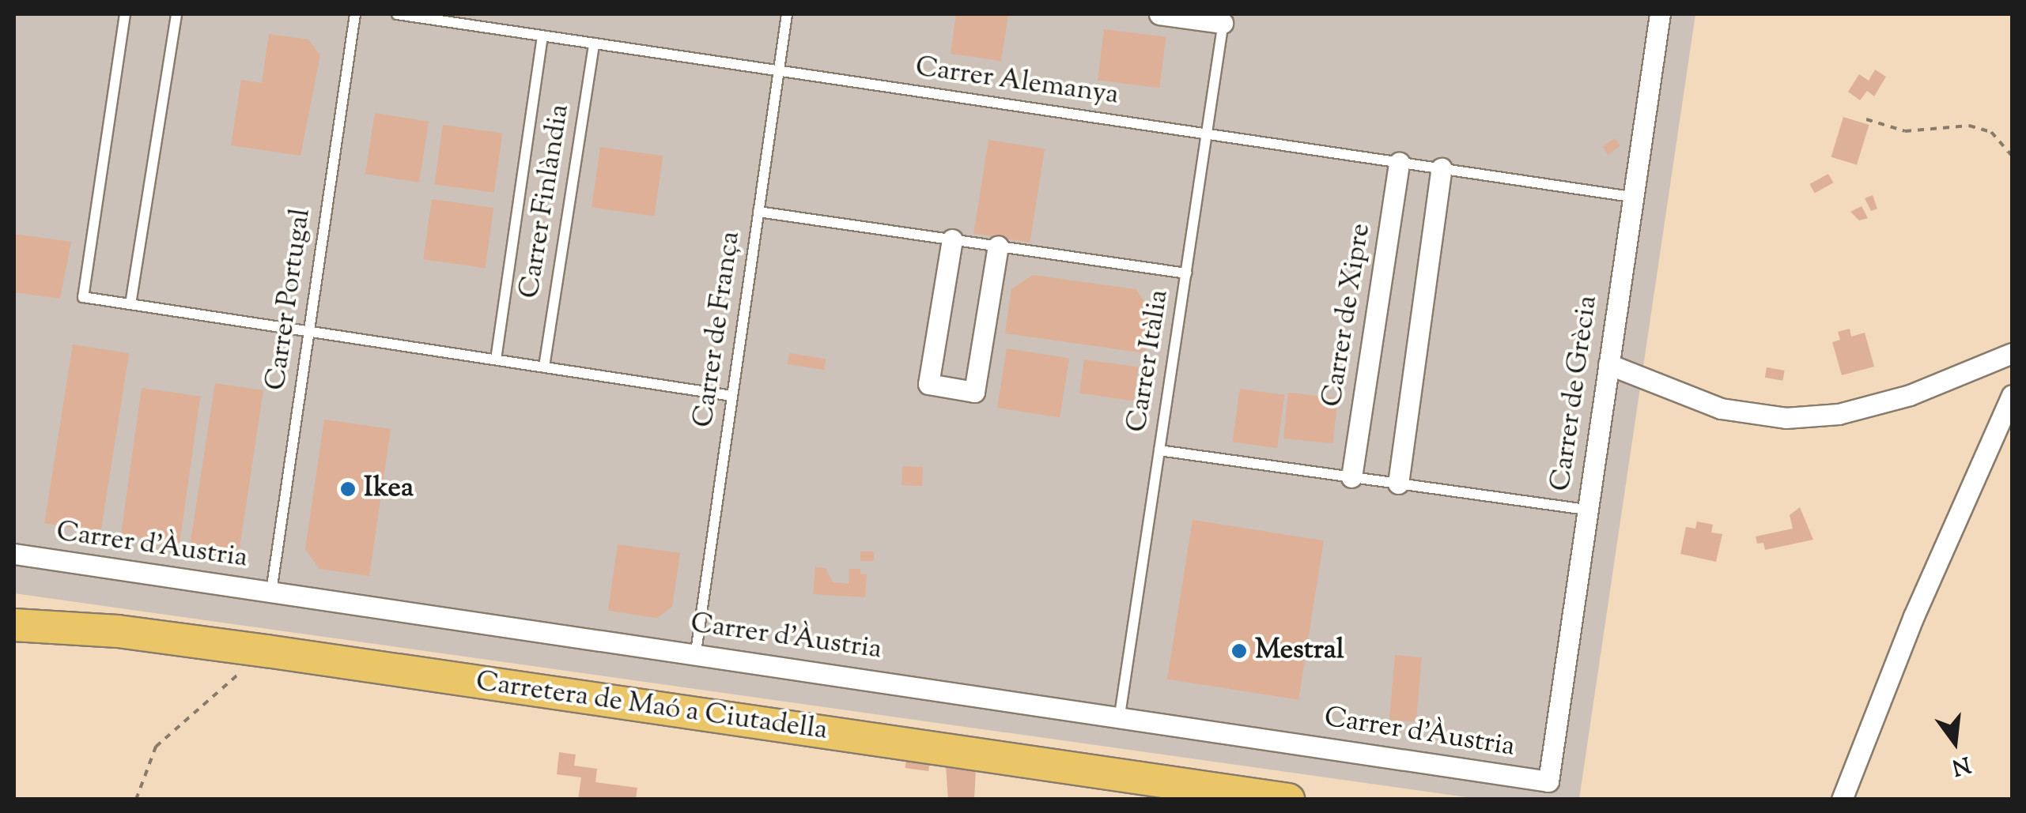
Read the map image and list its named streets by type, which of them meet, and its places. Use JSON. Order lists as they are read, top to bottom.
{
  "streets": {
    "main road": ["Carretera de Maó a Ciutadella"],
    "street": ["Carrer de Xipre", "Carrer de Grècia", "Carrer d'Àustria"],
    "lane": [
      "Carrer Alemanya",
      "Carrer Finlàndia",
      "Carrer Portugal",
      "Carrer de França",
      "Carrer Itàlia"
    ]
  },
  "crossings": [
    ["Carrer Alemanya", "Carrer Finlàndia"],
    ["Carrer Alemanya", "Carrer de Xipre"],
    ["Carrer Alemanya", "Carrer de França"],
    ["Carrer Alemanya", "Carrer Itàlia"],
    ["Carrer Alemanya", "Carrer de Grècia"],
    ["Carrer Portugal", "Carrer d'Àustria"],
    ["Carrer de França", "Carrer d'Àustria"],
    ["Carrer Itàlia", "Carrer d'Àustria"],
    ["Carrer de Grècia", "Carrer d'Àustria"]
  ],
  "places": ["Ikea", "Mestral"],
  "north": "bottom"
}
